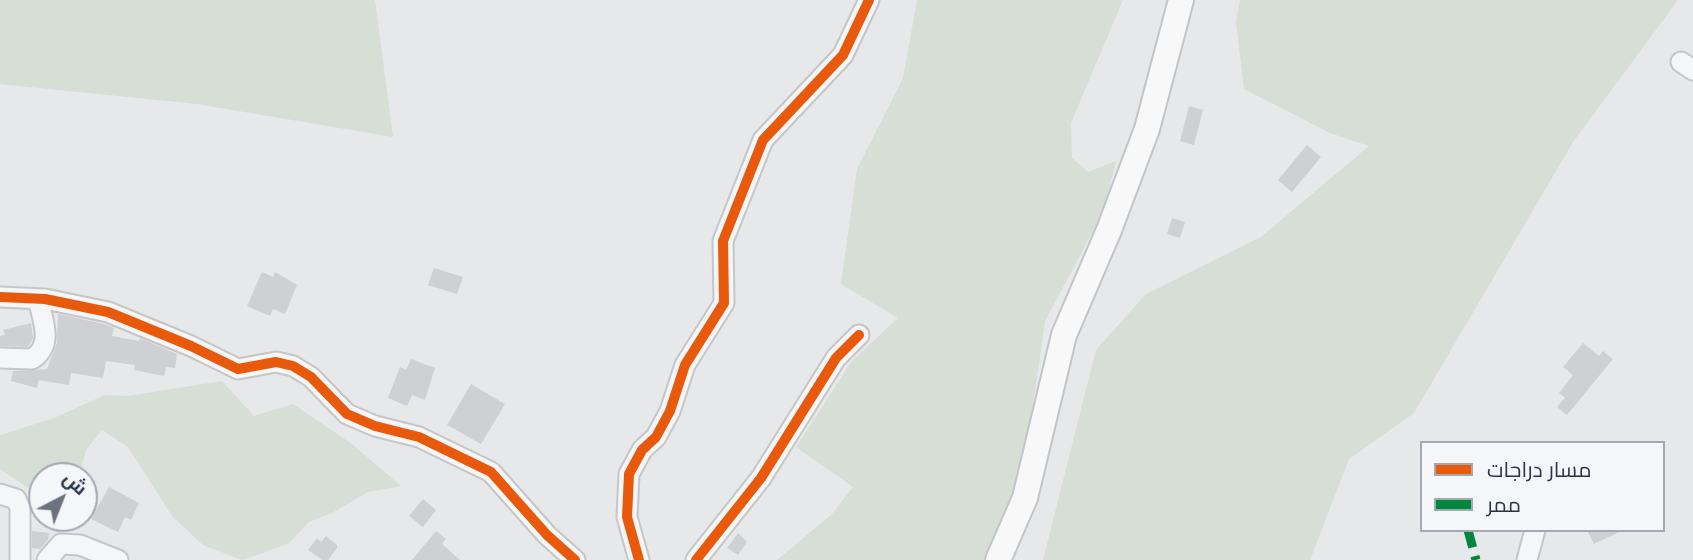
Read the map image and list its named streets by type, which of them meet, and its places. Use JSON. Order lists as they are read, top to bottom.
{
  "legend": ["مسار دراجات", "ممر"],
  "north": "top right"
}
